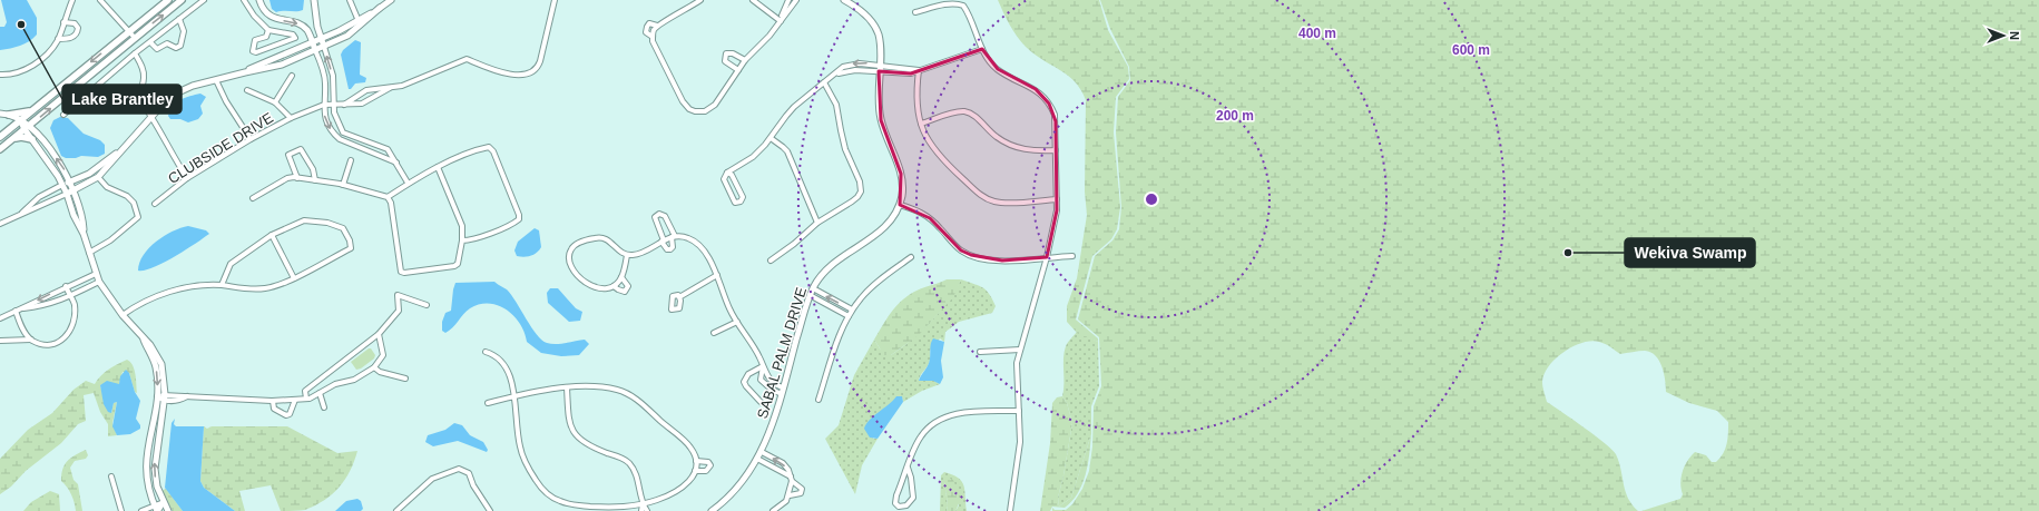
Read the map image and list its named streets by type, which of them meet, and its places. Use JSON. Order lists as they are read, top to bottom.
{
  "streets": {
    "street": ["CLUBSIDE DRIVE", "SABAL PALM DRIVE"]
  },
  "places": ["Lake Brantley", "Wekiva Swamp"],
  "north": "right",
  "rings": ["400 m", "600 m", "200 m"]
}
